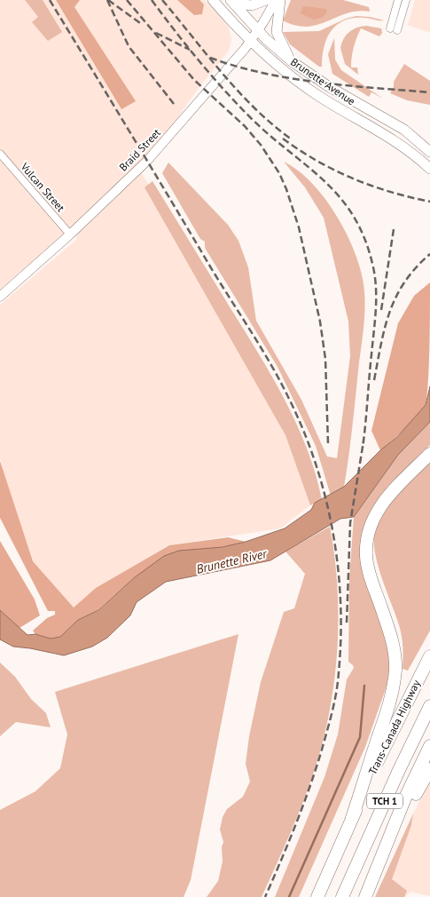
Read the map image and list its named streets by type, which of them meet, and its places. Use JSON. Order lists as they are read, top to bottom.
{
  "streets": {
    "highway": ["Trans-Canada Highway", "TCH 1"],
    "main road": ["Brunette Avenue"],
    "street": ["Braid Street", "Vulcan Street"]
  },
  "crossings": [
    ["Brunette Avenue", "Braid Street"],
    ["Braid Street", "Vulcan Street"]
  ],
  "water": ["Brunette River"]
}
